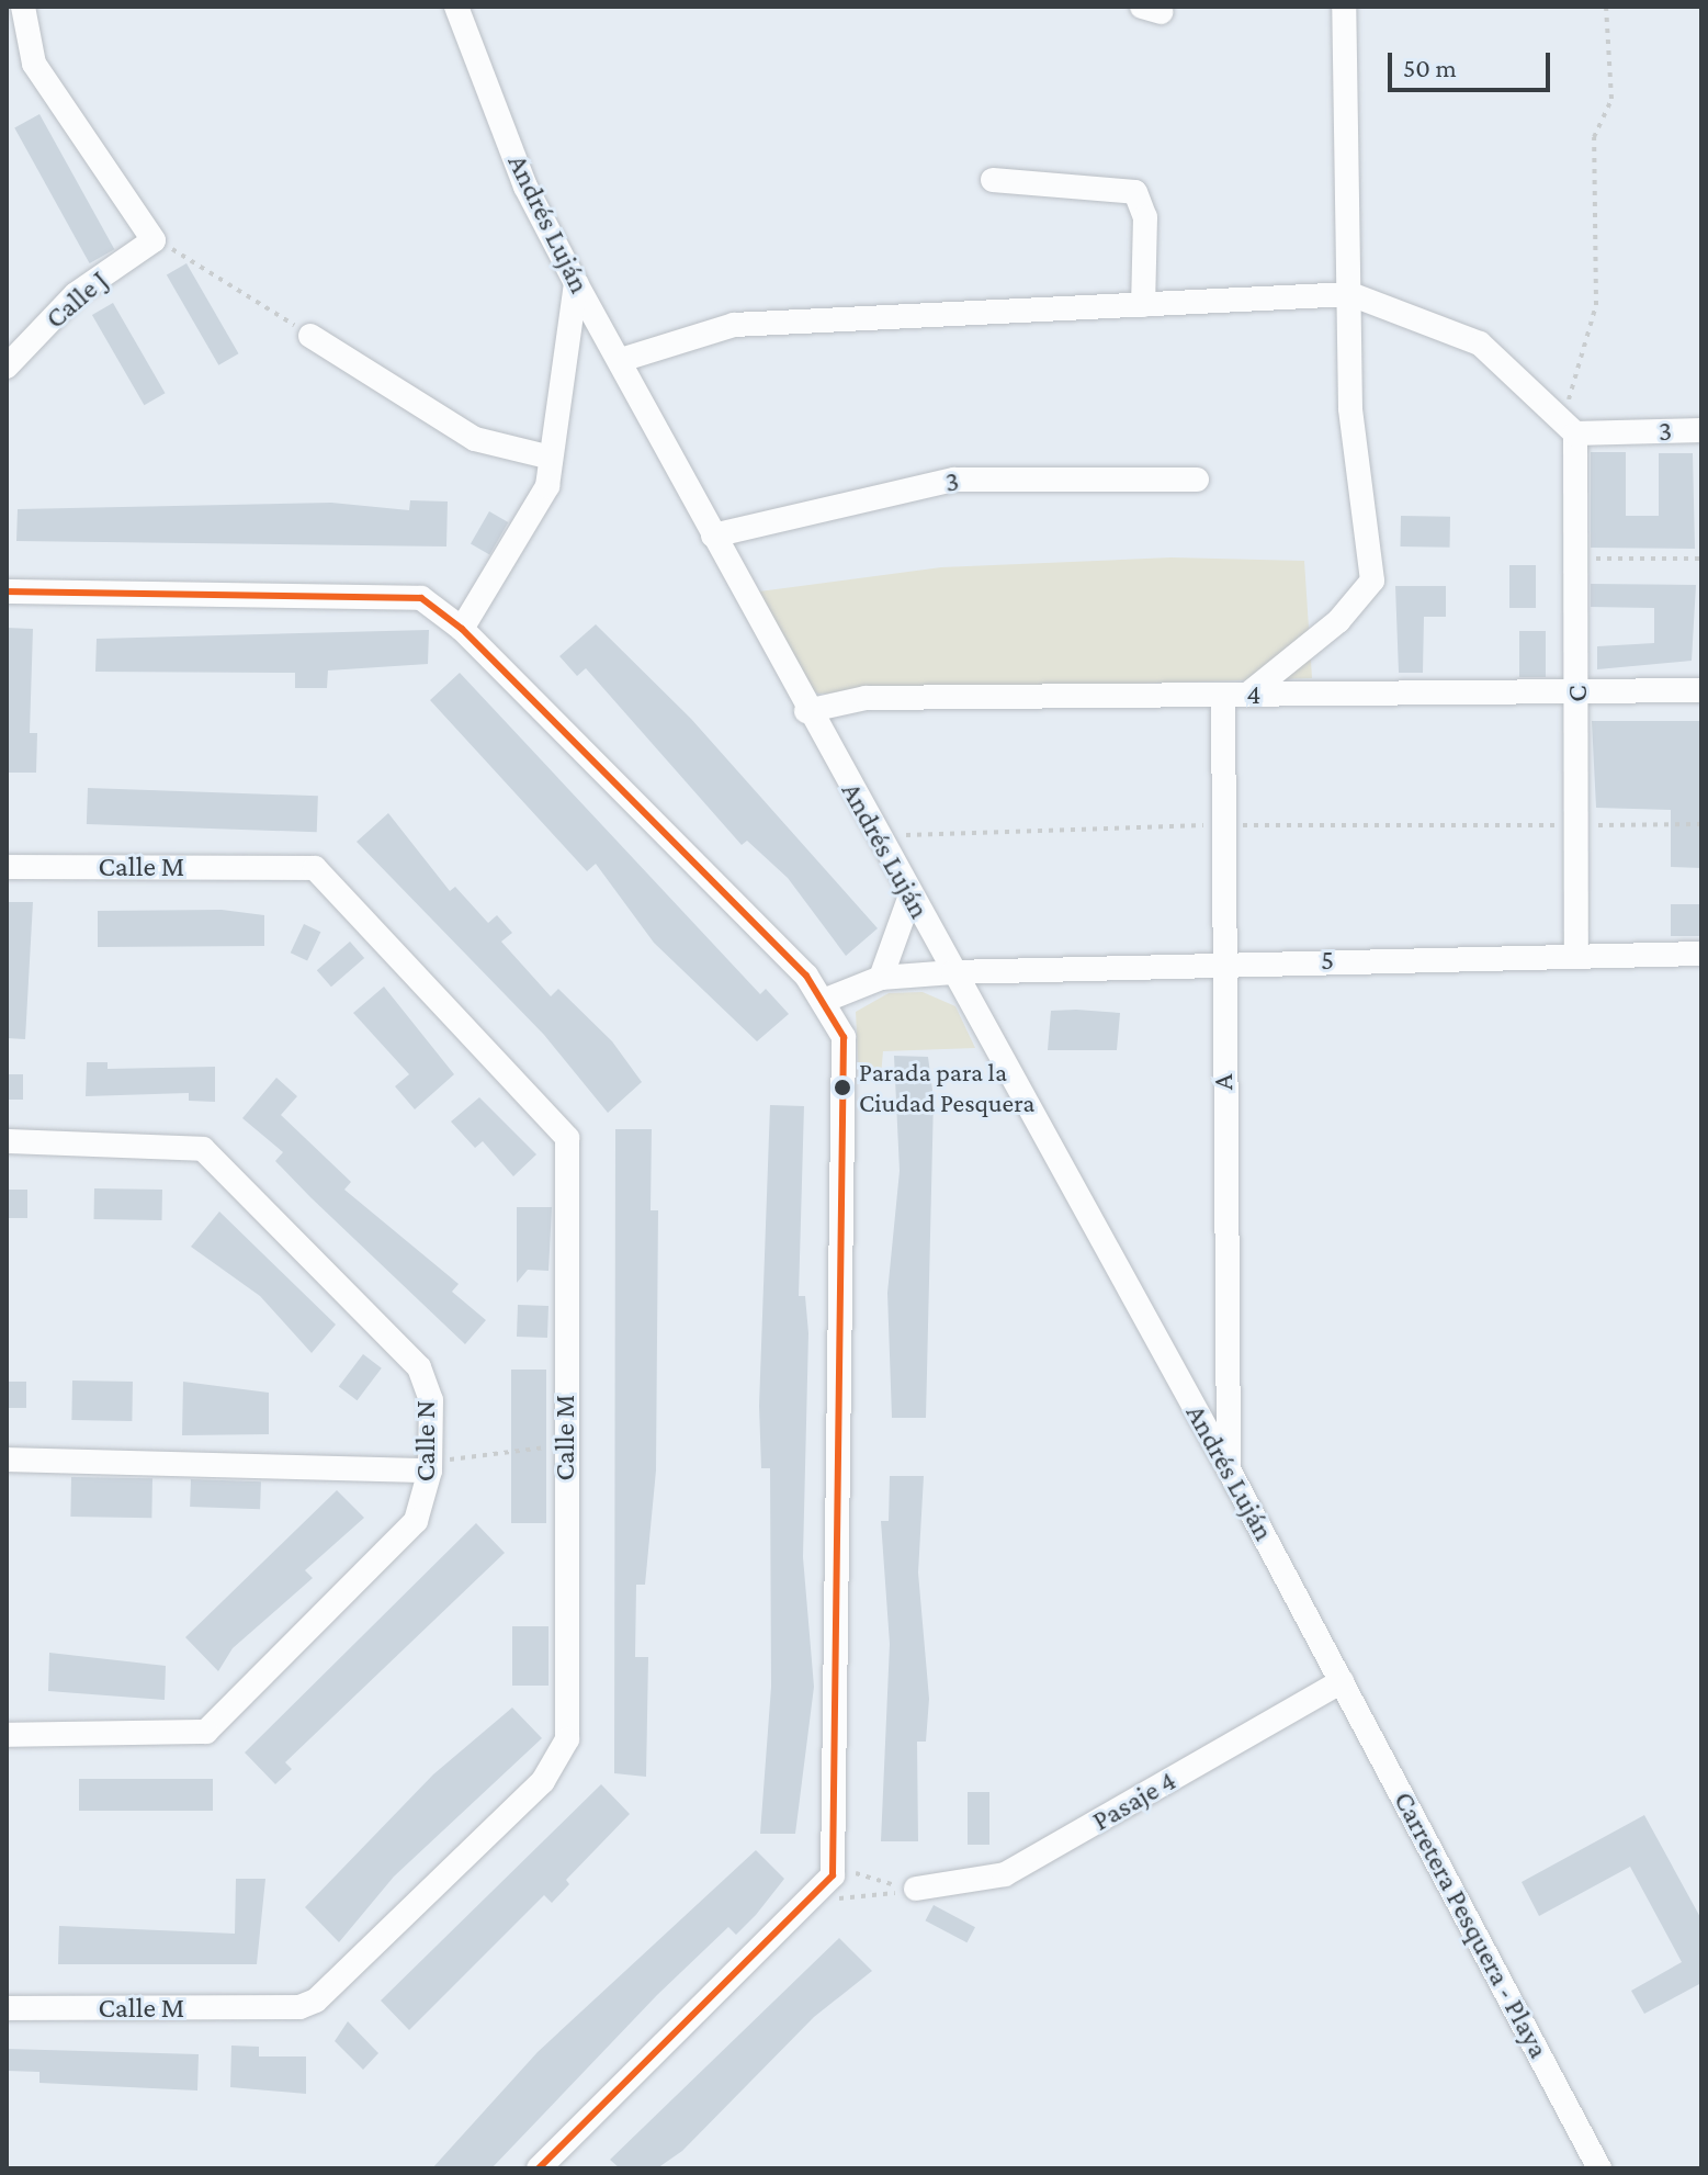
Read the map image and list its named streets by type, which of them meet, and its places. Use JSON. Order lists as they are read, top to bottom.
{
  "streets": {
    "street": [
      "Andrés Luján",
      "Calle J",
      "3",
      "C",
      "4",
      "Calle M",
      "5",
      "A",
      "Calle N",
      "Pasaje 4",
      "Carretera Pesquera - Playa"
    ]
  },
  "crossings": [
    ["Andrés Luján", "3"],
    ["Andrés Luján", "4"],
    ["Andrés Luján", "5"],
    ["Andrés Luján", "A"],
    ["Andrés Luján", "Pasaje 4"],
    ["Andrés Luján", "Carretera Pesquera - Playa"],
    ["3", "C"],
    ["C", "4"],
    ["C", "5"],
    ["4", "A"],
    ["5", "A"],
    ["Pasaje 4", "Carretera Pesquera - Playa"]
  ],
  "places": ["Parada para la Ciudad Pesquera"],
  "scale_bar": "50 m"
}
